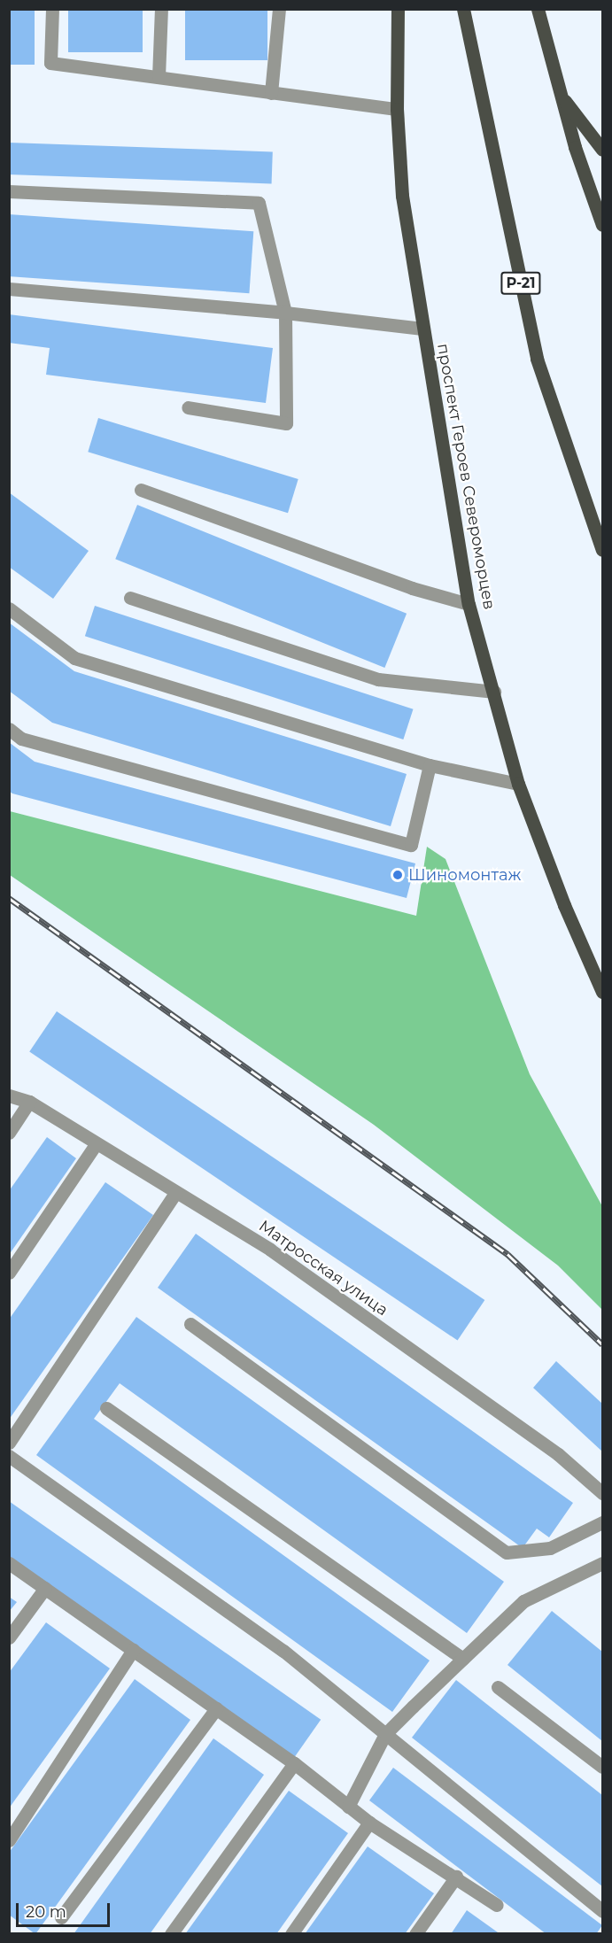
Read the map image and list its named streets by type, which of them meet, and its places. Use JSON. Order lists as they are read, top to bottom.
{
  "streets": {
    "main road": ["Р-21", "проспект Героев Североморцев"],
    "lane": ["Матросская улица"]
  },
  "places": ["Шиномонтаж"],
  "scale_bar": "20 m"
}
